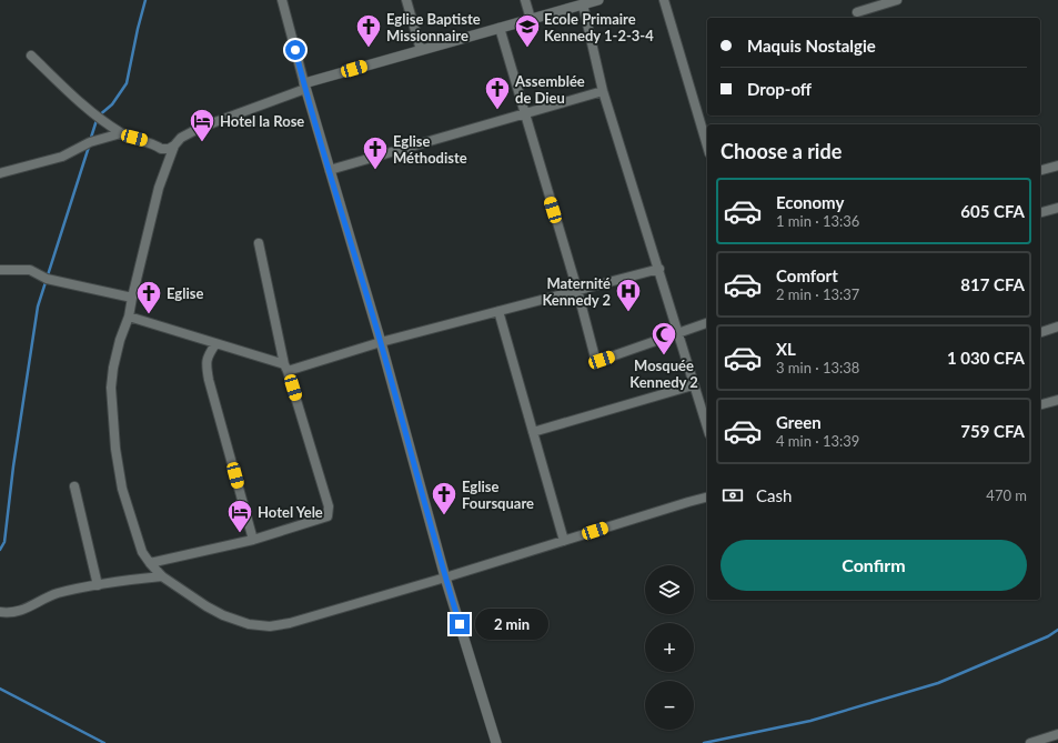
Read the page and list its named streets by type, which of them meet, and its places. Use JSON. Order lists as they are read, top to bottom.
{
  "places": {
    "church": [
      "Eglise Baptiste Missionnaire",
      "Assemblée de Dieu",
      "Eglise Méthodiste",
      "Eglise",
      "Eglise Foursquare"
    ],
    "school or university": ["Ecole Primaire Kennedy 1-2-3-4"],
    "hotel": ["Hotel la Rose", "Hotel Yele"],
    "hospital": ["Maternité Kennedy 2"],
    "mosque": ["Mosquée Kennedy 2"]
  },
  "page": {
    "banner": ["Maquis Nostalgie", "Drop-off"],
    "heading": "Choose a ride",
    "list": [
      {
        "name": "Economy",
        "note": "1 min · 13:36",
        "value": "605 CFA"
      },
      {
        "name": "Comfort",
        "note": "2 min · 13:37",
        "value": "817 CFA"
      },
      {
        "name": "XL",
        "note": "3 min · 13:38",
        "value": "1 030 CFA"
      },
      {
        "name": "Green",
        "note": "4 min · 13:39",
        "value": "759 CFA"
      }
    ],
    "pay": ["Cash", "470 m"],
    "buttons": "Confirm",
    "map_buttons": ["+", "−"],
    "bubble": "2 min"
  }
}
